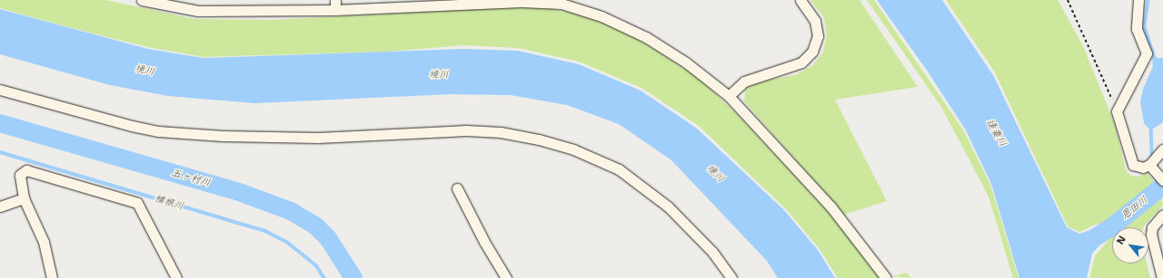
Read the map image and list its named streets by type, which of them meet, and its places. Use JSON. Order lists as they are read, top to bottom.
{
  "water": [
    "境川",
    "逢妻川",
    "五ヶ村川",
    "横根川",
    "恩田川"
  ],
  "north": "top left"
}
